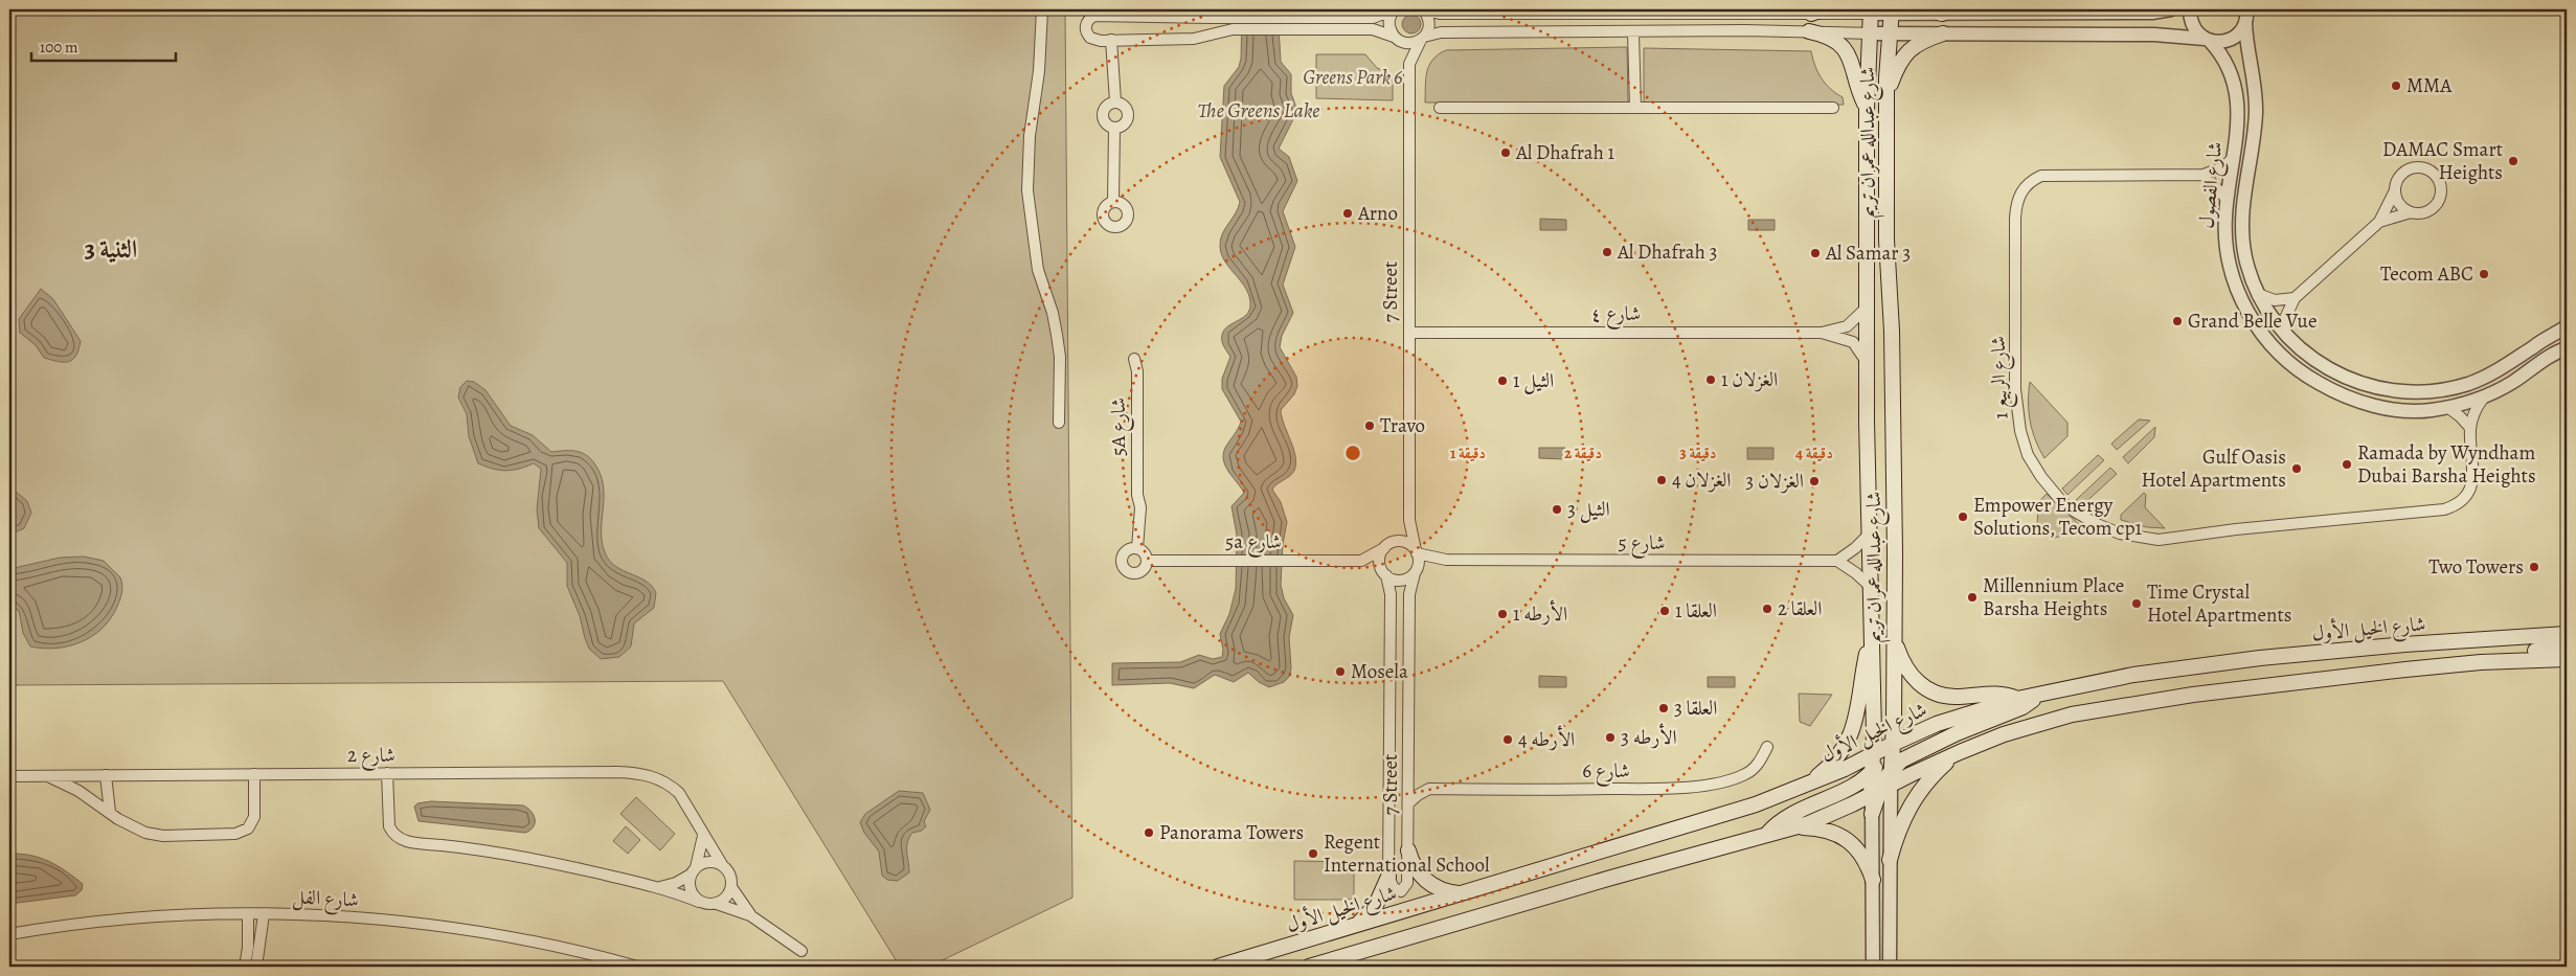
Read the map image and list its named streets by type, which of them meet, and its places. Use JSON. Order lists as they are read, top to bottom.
{
  "streets": {
    "main road": ["شارع عبدالله عمران تريم", "شارع الخيل الأول"],
    "street": [
      "شارع الفصول",
      "7 Street",
      "شارع ٤",
      "شارع الربيع 1",
      "5A شارع",
      "5a شارع",
      "شارع 5",
      "شارع 2",
      "شارع 6",
      "شارع الفل"
    ]
  },
  "crossings": [
    ["شارع عبدالله عمران تريم", "شارع ٤"],
    ["شارع عبدالله عمران تريم", "شارع الخيل الأول"],
    ["شارع الفصول", "شارع الربيع 1"],
    ["7 Street", "شارع ٤"],
    ["7 Street", "5a شارع"],
    ["7 Street", "شارع 5"],
    ["5A شارع", "5a شارع"],
    ["5a شارع", "شارع 5"]
  ],
  "districts": ["الثنية 3"],
  "water": ["The Greens Lake"],
  "parks": ["Greens Park 6"],
  "places": [
    "MMA",
    "Al Dhafrah 1",
    "DAMAC Smart Heights",
    "Arno",
    "Al Dhafrah 3",
    "Al Samar 3",
    "Tecom ABC",
    "Grand Belle Vue",
    "الغزلان 1",
    "الثيل 1",
    "Travo",
    "Ramada by Wyndham Dubai Barsha Heights",
    "Gulf Oasis Hotel Apartments",
    "الغزلان 4",
    "الغزلان 3",
    "الثيل 3",
    "Empower Energy Solutions, Tecom cp1",
    "Two Towers",
    "Millennium Place Barsha Heights",
    "Time Crystal Hotel Apartments",
    "العلقا 2",
    "العلقا 1",
    "الأرطه 1",
    "Mosela",
    "العلقا 3",
    "الأرطه 3",
    "الأرطه 4",
    "Panorama Towers",
    "Regent International School"
  ],
  "scale_bar": "100 m",
  "rings": [
    "1 دقيقة",
    "2 دقيقة",
    "3 دقيقة",
    "4 دقيقة"
  ]
}
